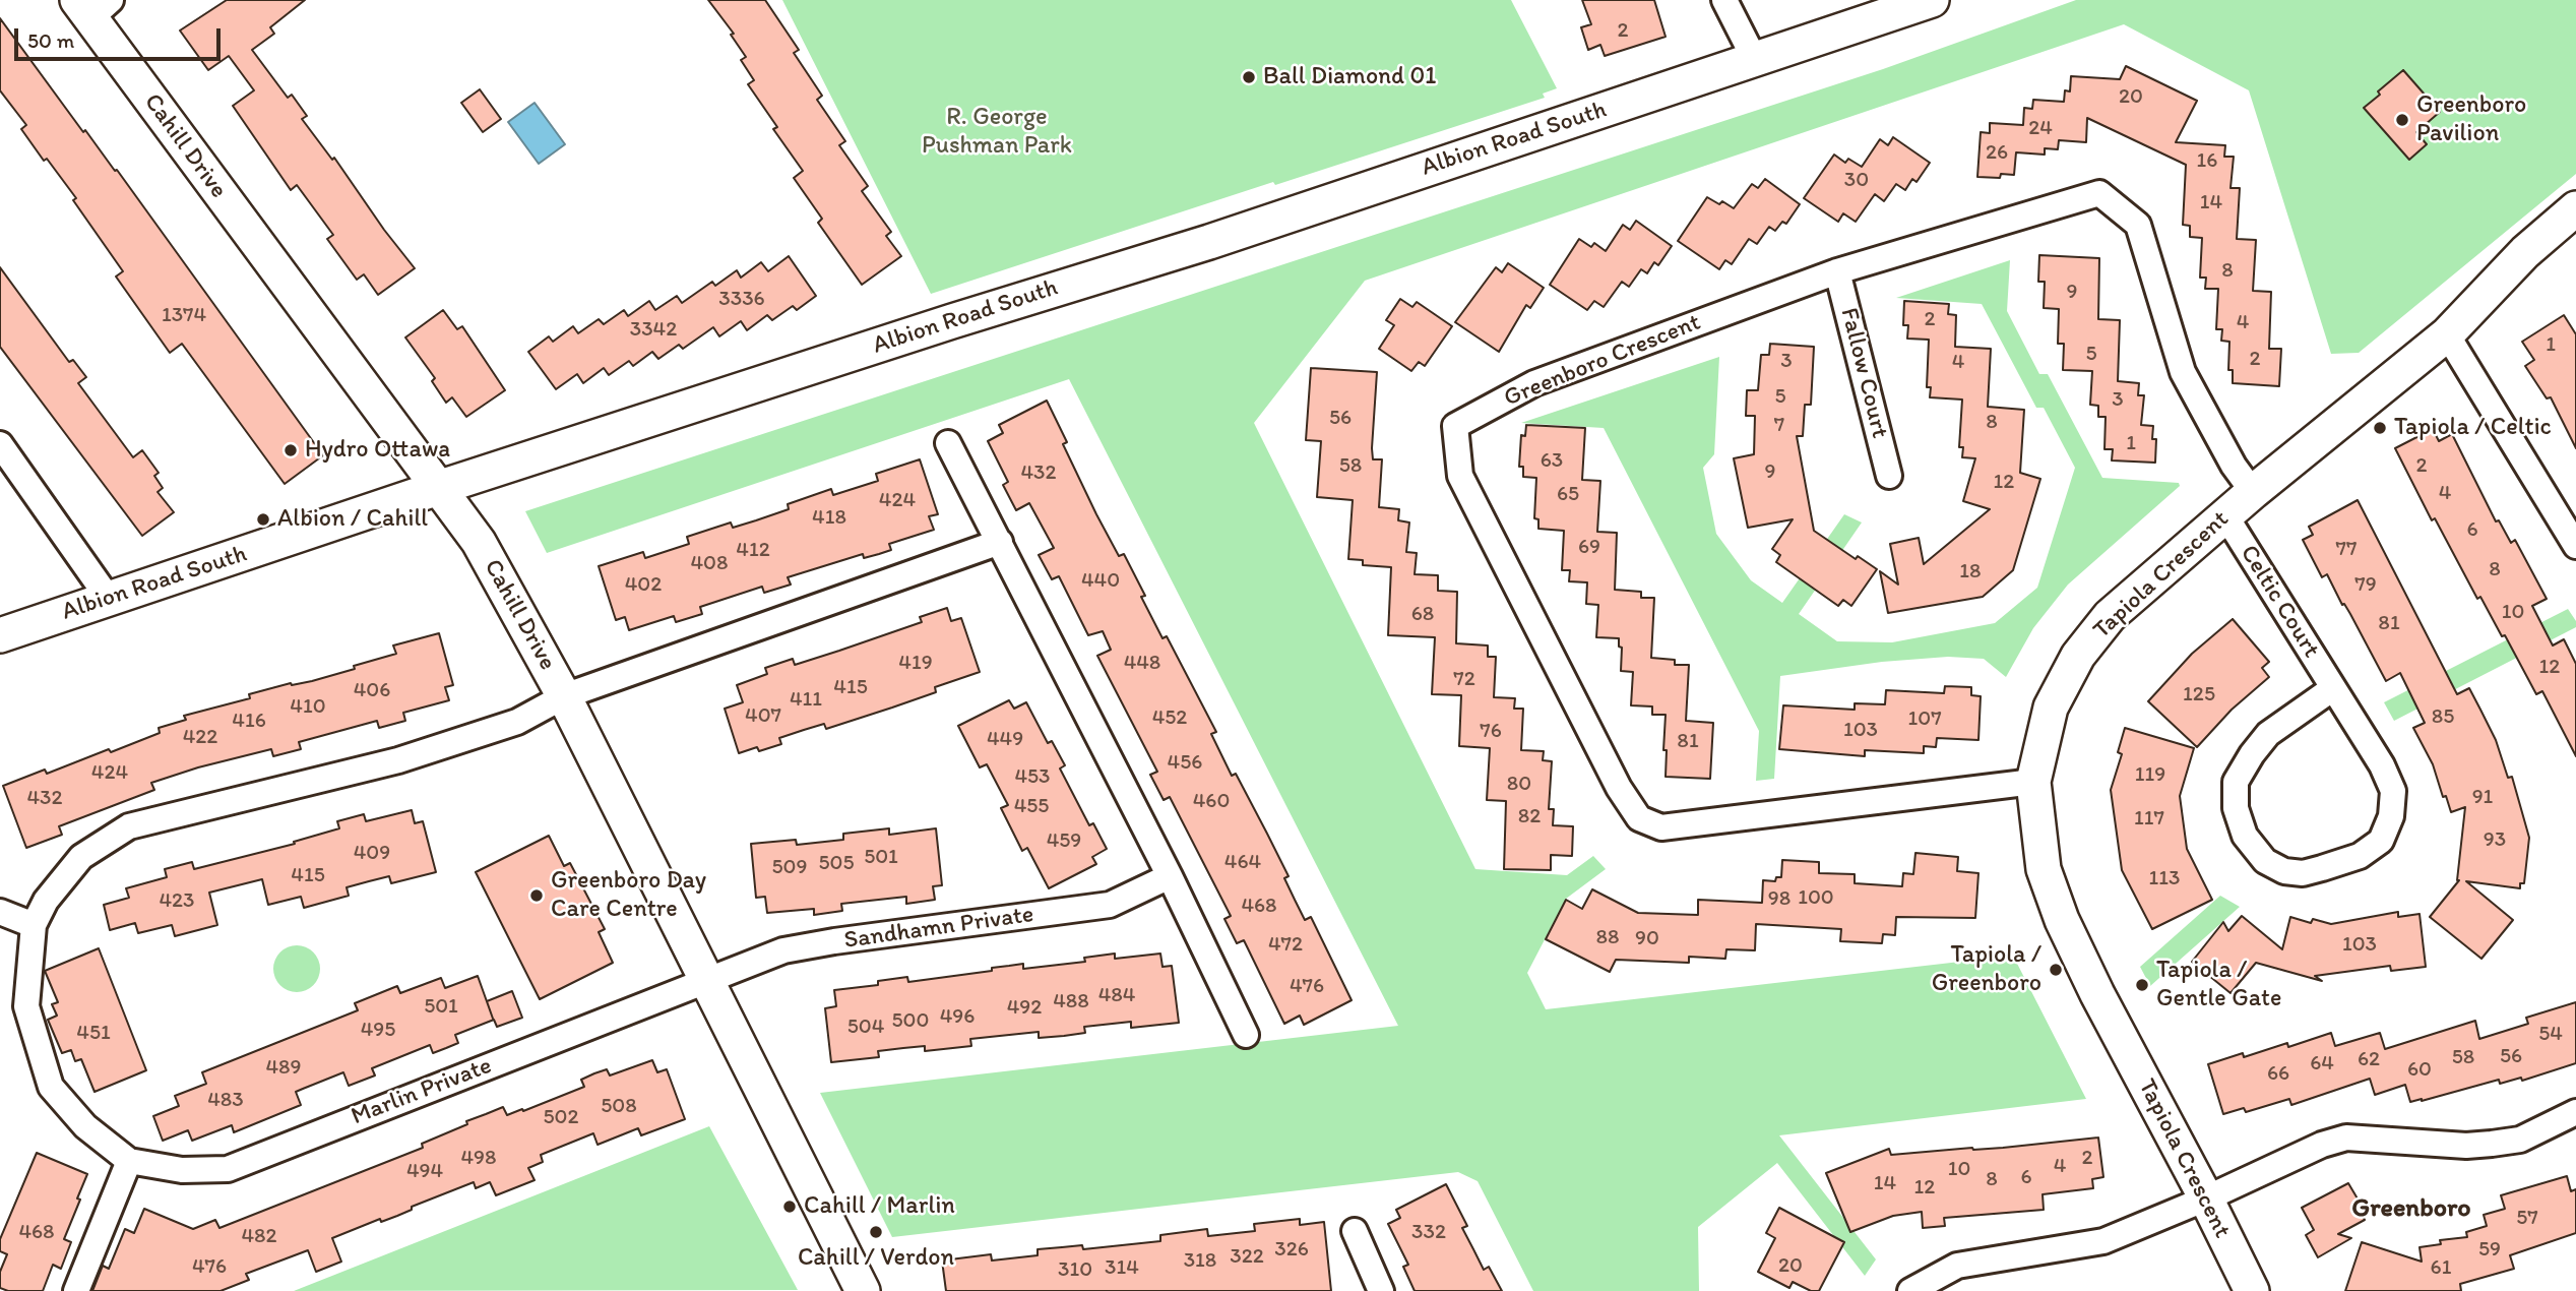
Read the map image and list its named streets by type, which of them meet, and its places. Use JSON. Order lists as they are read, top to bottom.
{
  "streets": {
    "street": [
      "Albion Road South",
      "Cahill Drive",
      "Greenboro Crescent",
      "Fallow Court",
      "Tapiola Crescent",
      "Celtic Court",
      "Sandhamn Private",
      "Marlin Private"
    ]
  },
  "crossings": [
    ["Albion Road South", "Cahill Drive"],
    ["Cahill Drive", "Sandhamn Private"],
    ["Cahill Drive", "Marlin Private"],
    ["Greenboro Crescent", "Fallow Court"],
    ["Greenboro Crescent", "Tapiola Crescent"],
    ["Tapiola Crescent", "Celtic Court"],
    ["Sandhamn Private", "Marlin Private"]
  ],
  "districts": ["Greenboro"],
  "parks": ["R. George Pushman Park"],
  "places": [
    "Ball Diamond 01",
    "Greenboro Pavilion",
    "Tapiola / Celtic",
    "Hydro Ottawa",
    "Albion / Cahill",
    "Greenboro Day Care Centre",
    "Tapiola / Greenboro",
    "Tapiola / Gentle Gate",
    "Cahill / Marlin",
    "Cahill / Verdon"
  ],
  "house_numbers": [
    "2",
    "20",
    "24",
    "26",
    "16",
    "30",
    "14",
    "8",
    "9",
    "3336",
    "1374",
    "2",
    "4",
    "3342",
    "1",
    "5",
    "2",
    "3",
    "4",
    "5",
    "3",
    "56",
    "8",
    "7",
    "1",
    "63",
    "58",
    "2",
    "9",
    "432",
    "12",
    "4",
    "65",
    "424",
    "418",
    "6",
    "69",
    "77",
    "412",
    "408",
    "8",
    "18",
    "440",
    "402",
    "79",
    "10",
    "68",
    "81",
    "419",
    "448",
    "12",
    "72",
    "415",
    "406",
    "125",
    "411",
    "410",
    "407",
    "85",
    "452",
    "107",
    "416",
    "103",
    "76",
    "422",
    "449",
    "81",
    "456",
    "424",
    "119",
    "453",
    "80",
    "91",
    "432",
    "460",
    "455",
    "82",
    "117",
    "93",
    "459",
    "409",
    "501",
    "464",
    "505",
    "509",
    "415",
    "113",
    "100",
    "98",
    "423",
    "468",
    "88",
    "90",
    "472",
    "103",
    "476",
    "484",
    "488",
    "501",
    "492",
    "496",
    "500",
    "504",
    "495",
    "451",
    "54",
    "56",
    "58",
    "62",
    "64",
    "489",
    "60",
    "66",
    "483",
    "508",
    "502",
    "498",
    "2",
    "4",
    "10",
    "494",
    "6",
    "8",
    "14",
    "12",
    "57",
    "468",
    "332",
    "482",
    "326",
    "59",
    "322",
    "318",
    "20",
    "476",
    "314",
    "61",
    "310"
  ],
  "scale_bar": "50 m"
}
